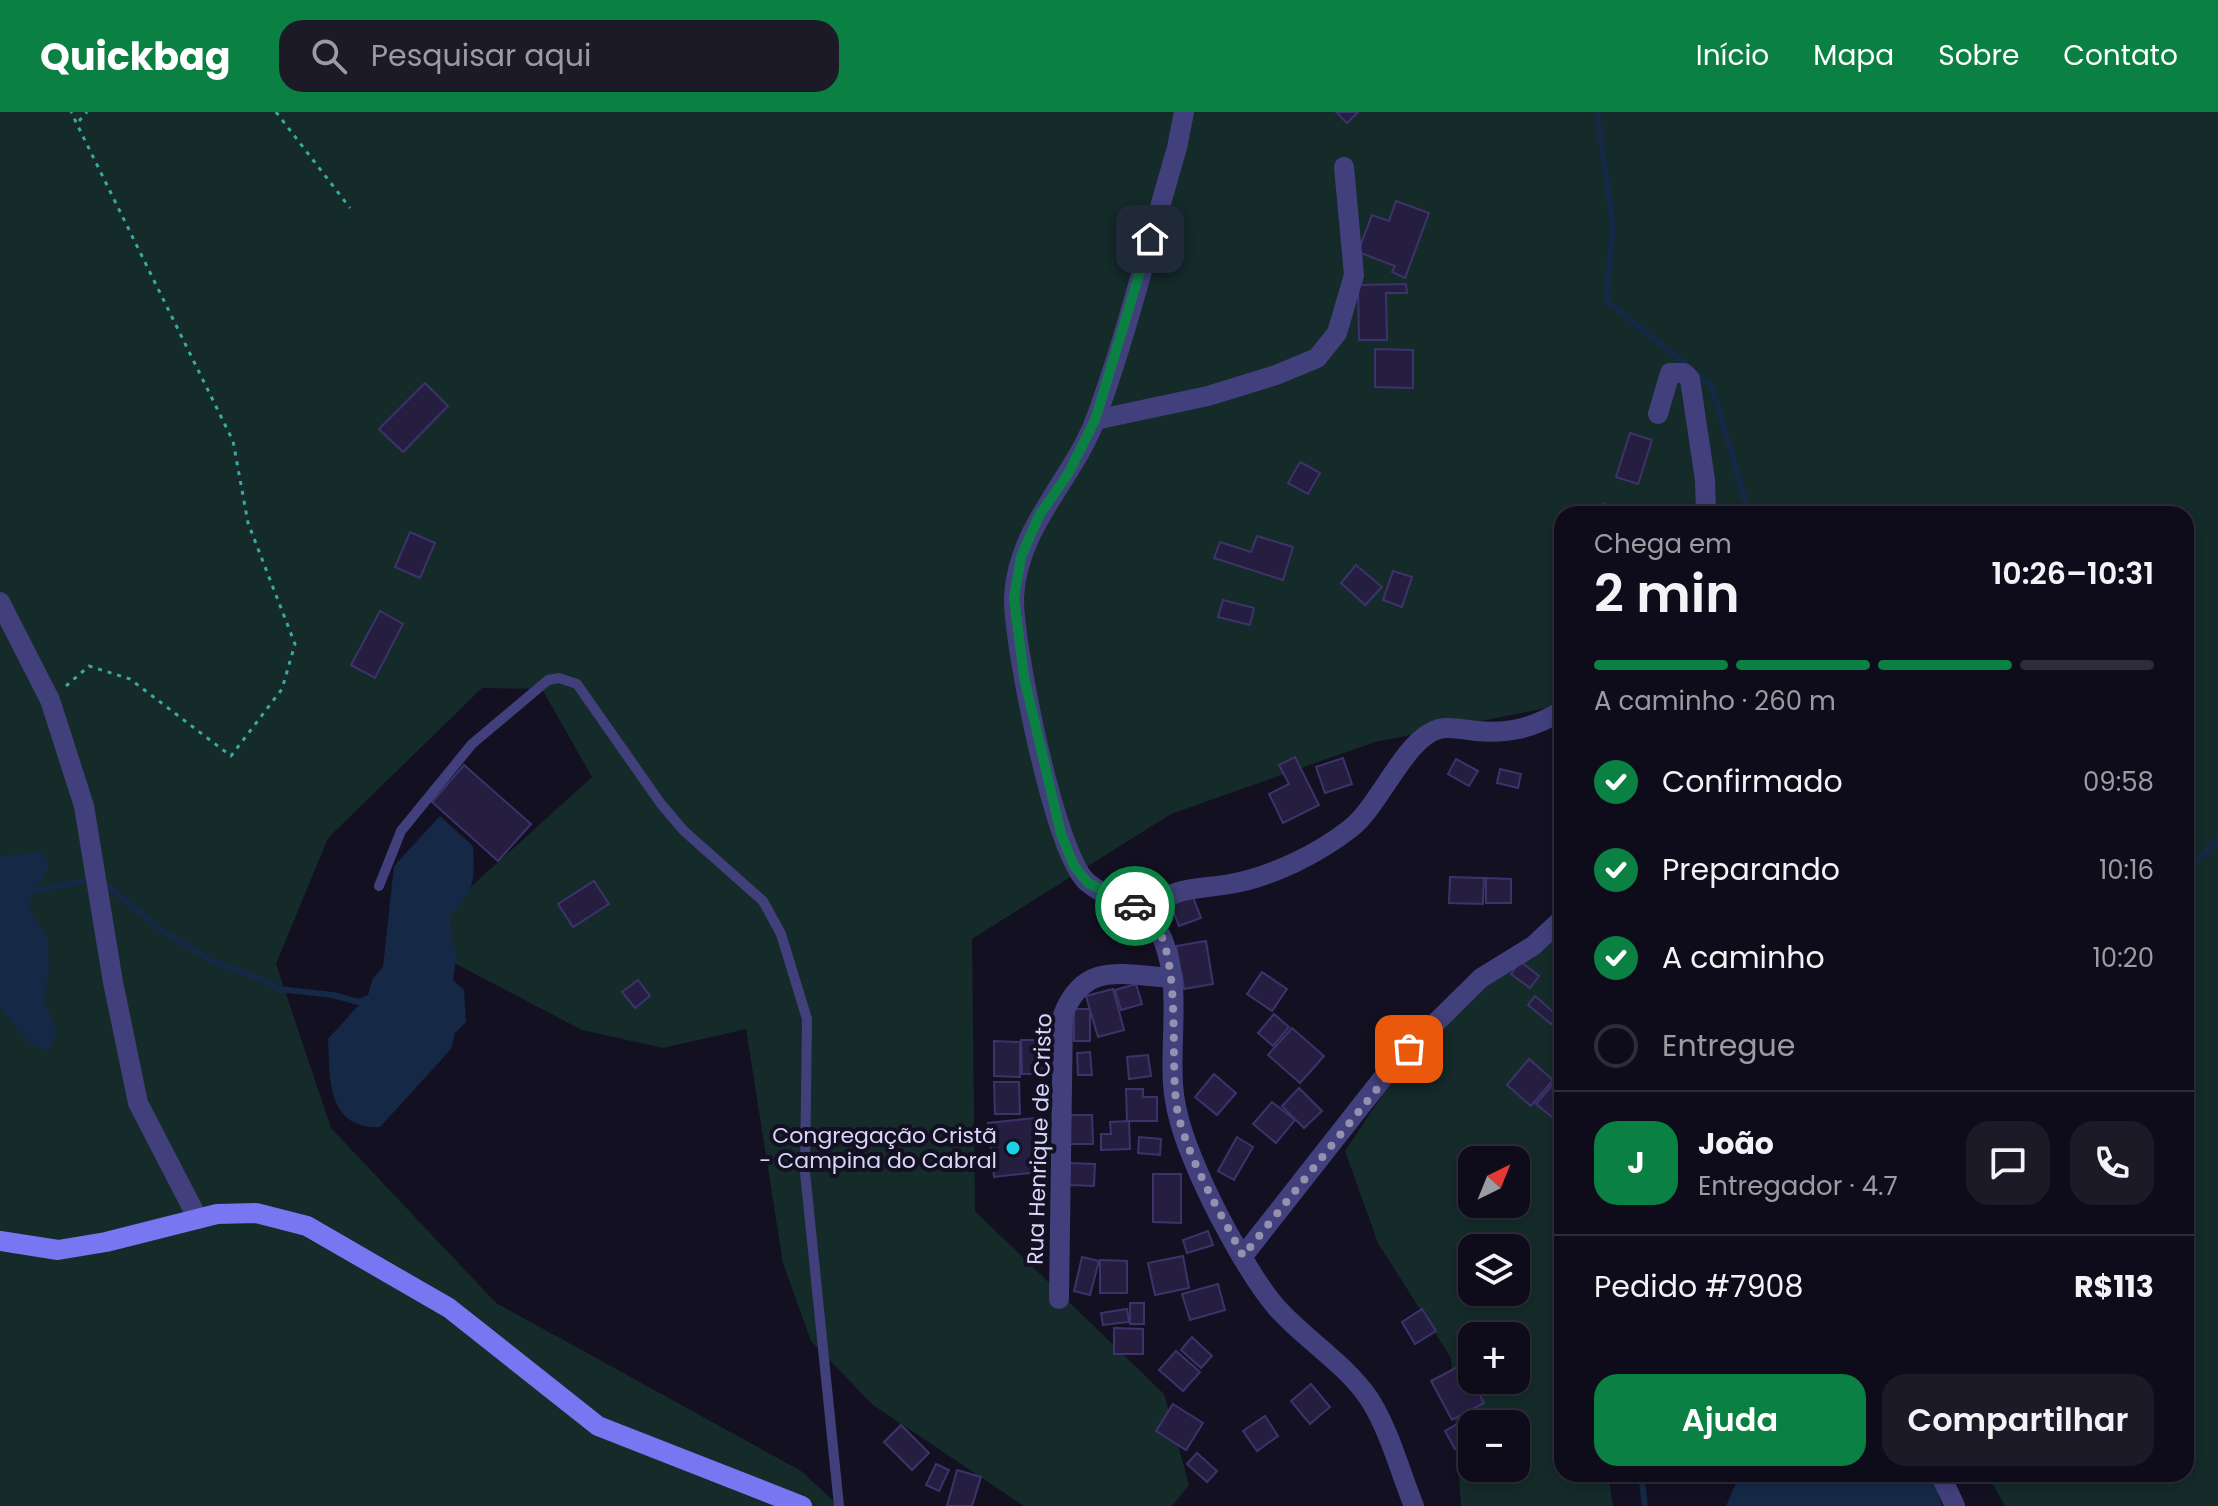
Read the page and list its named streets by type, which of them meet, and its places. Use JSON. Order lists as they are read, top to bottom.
{
  "streets": {
    "street": ["Rua Henrique de Cristo"]
  },
  "places": ["Congregação Cristã - Campina do Cabral"],
  "north": "top right",
  "page": {
    "header": "Quickbag",
    "search": "Pesquisar aqui",
    "nav": [
      "Início",
      "Mapa",
      "Sobre",
      "Contato"
    ],
    "heading": ["2 min", "Chega em", "10:26–10:31"],
    "panel": [
      "João",
      "Entregador · 4.7",
      "Pedido #7908",
      "R$113"
    ],
    "bar": "A caminho · 260 m",
    "list": [
      ["Confirmado", "09:58"],
      ["Preparando", "10:16"],
      ["A caminho", "10:20"],
      "Entregue"
    ],
    "round": "J",
    "map_buttons": ["+", "−"],
    "buttons": ["Ajuda", "Compartilhar"]
  }
}
